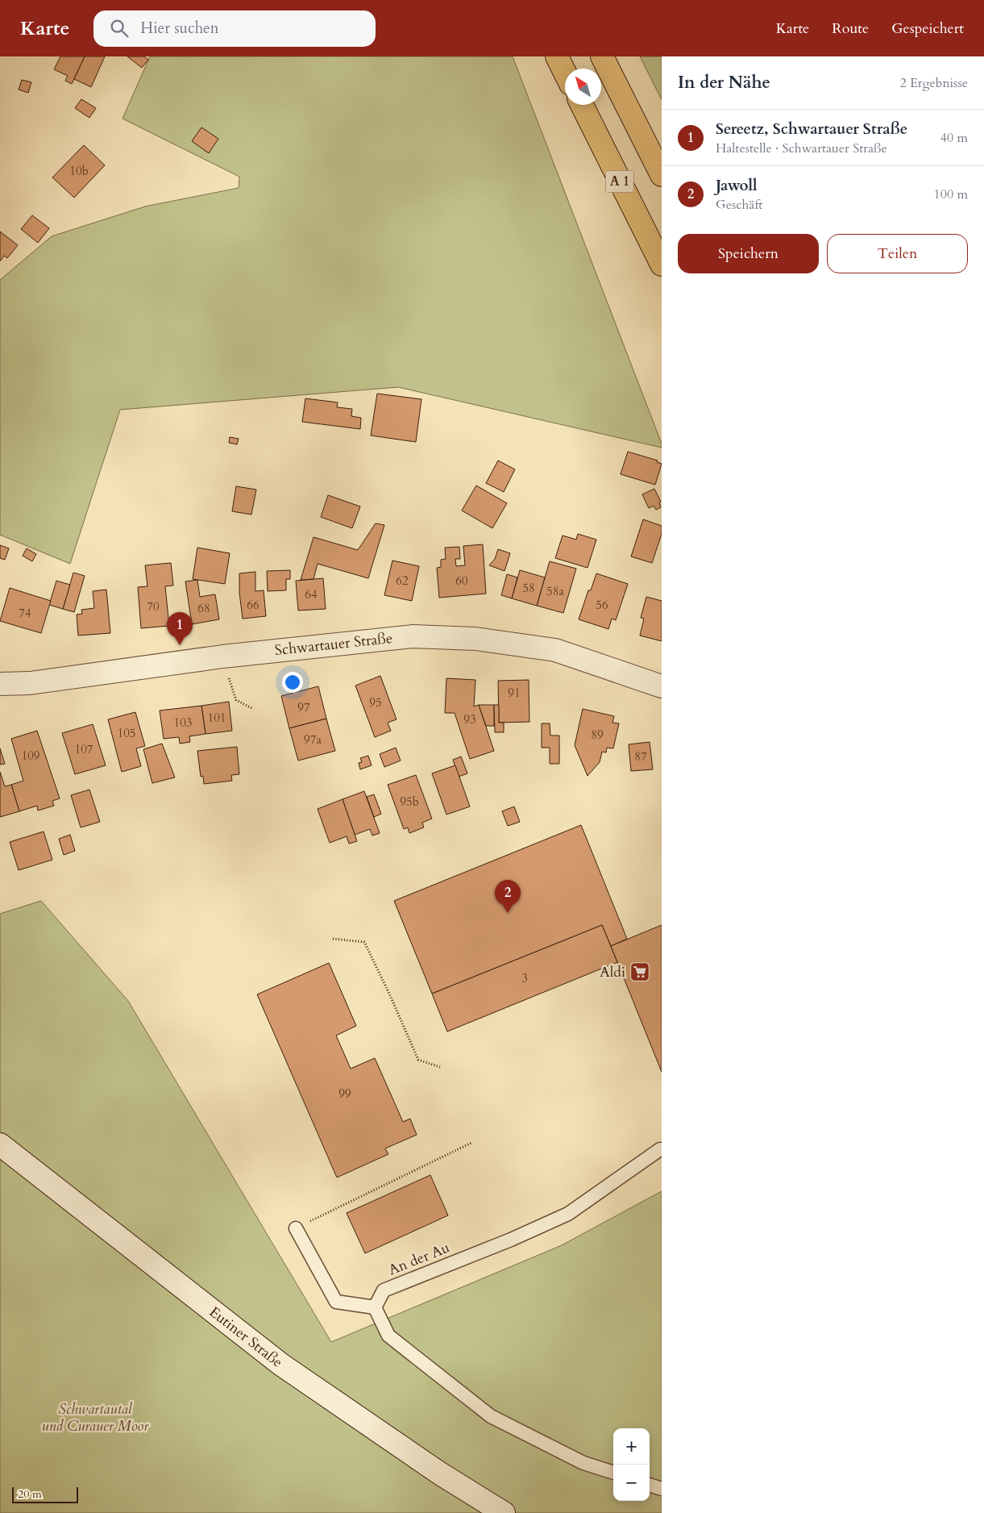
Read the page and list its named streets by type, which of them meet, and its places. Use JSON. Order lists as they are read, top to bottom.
{
  "streets": {
    "highway": ["A 1"],
    "street": ["Schwartauer Straße", "Eutiner Straße"],
    "lane": ["An der Au"]
  },
  "parks": ["Schwartautal und Curauer Moor"],
  "places": {
    "supermarket": ["Aldi"]
  },
  "house_numbers": [
    "10b",
    "62",
    "60",
    "58",
    "58a",
    "64",
    "66",
    "56",
    "70",
    "68",
    "74",
    "91",
    "95",
    "97",
    "101",
    "93",
    "103",
    "105",
    "89",
    "97a",
    "107",
    "109",
    "87",
    "95b",
    "3",
    "99"
  ],
  "scale_bar": "20 m",
  "north": "top left",
  "page": {
    "header": "Karte",
    "search": "Hier suchen",
    "nav": ["Karte", "Route", "Gespeichert"],
    "heading": ["In der Nähe", "2 Ergebnisse"],
    "list": [
      {
        "mark": "1",
        "name": "Sereetz, Schwartauer Straße",
        "note": "Haltestelle · Schwartauer Straße",
        "value": "40 m"
      },
      {
        "mark": "2",
        "name": "Jawoll",
        "note": "Geschäft",
        "value": "100 m"
      }
    ],
    "buttons": ["Speichern", "Teilen"],
    "pins": ["1", "2"],
    "map_buttons": ["+", "−"],
    "scale": "20 m"
  }
}
